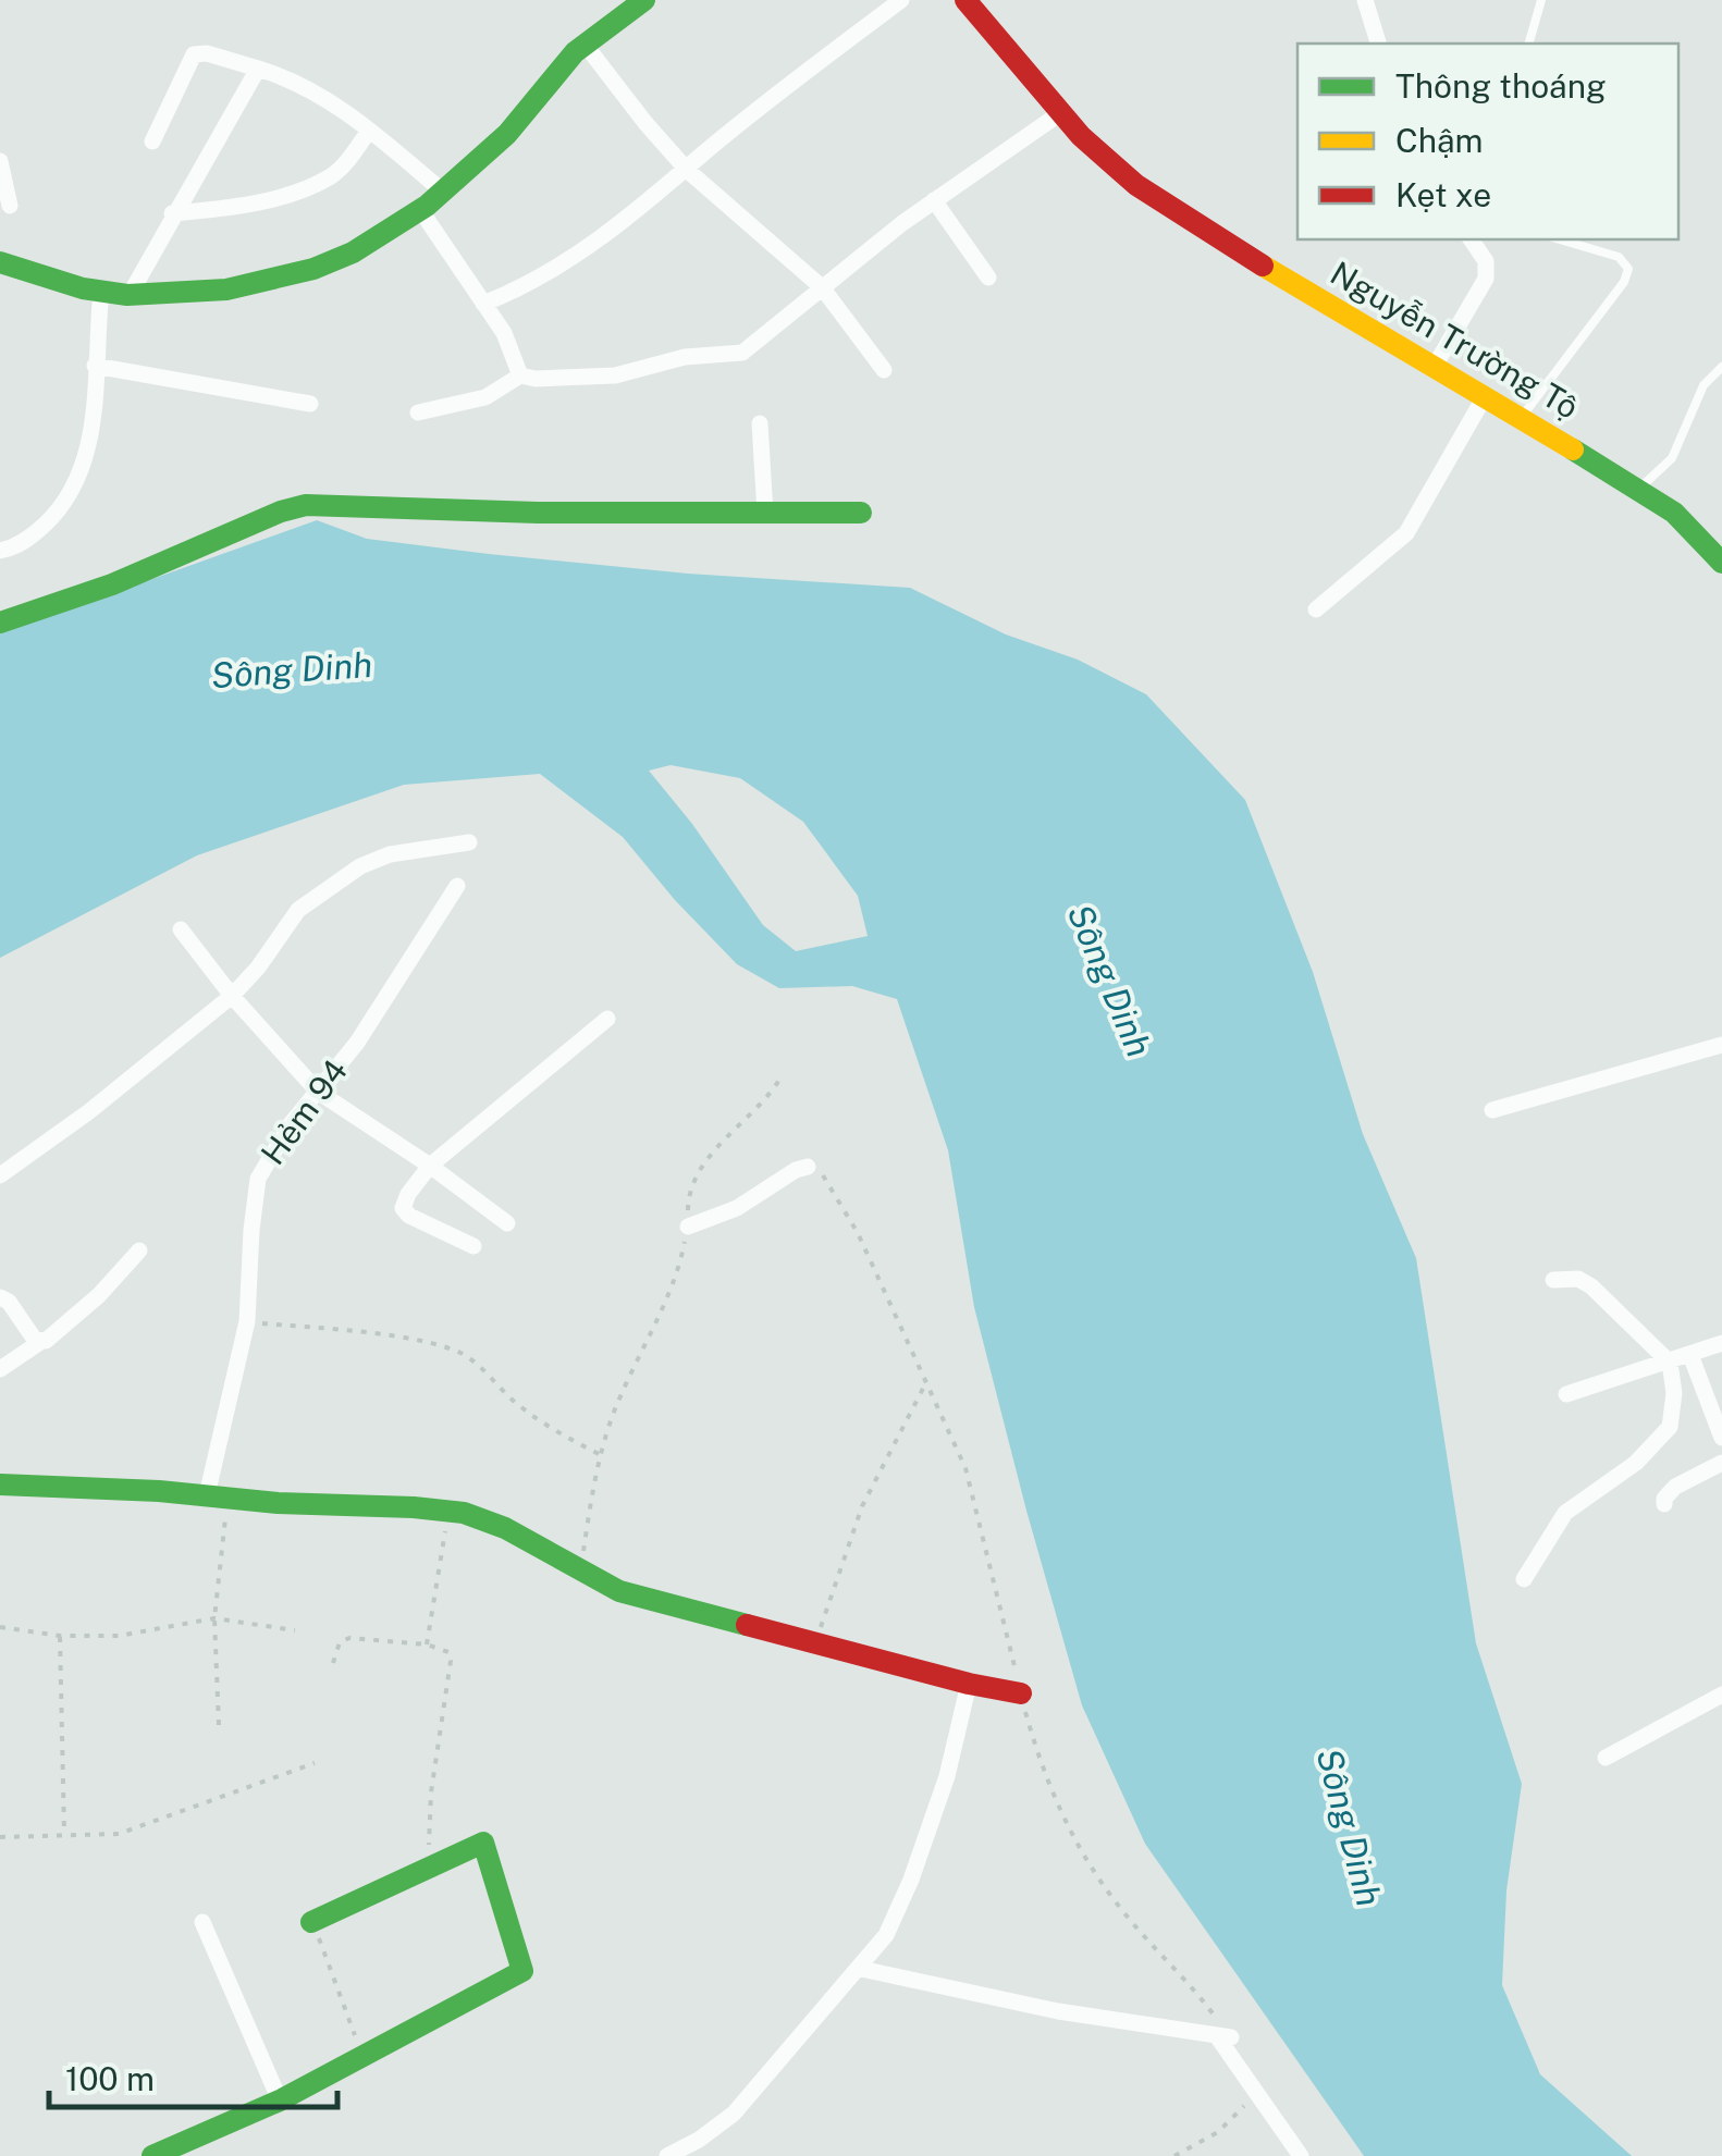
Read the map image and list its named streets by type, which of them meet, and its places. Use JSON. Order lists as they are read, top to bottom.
{
  "streets": {
    "street": ["Nguyễn Trường Tộ", "Hẻm 94"]
  },
  "water": ["Sông Dinh"],
  "legend": ["Thông thoáng", "Chậm", "Kẹt xe"],
  "scale_bar": "100 m"
}
